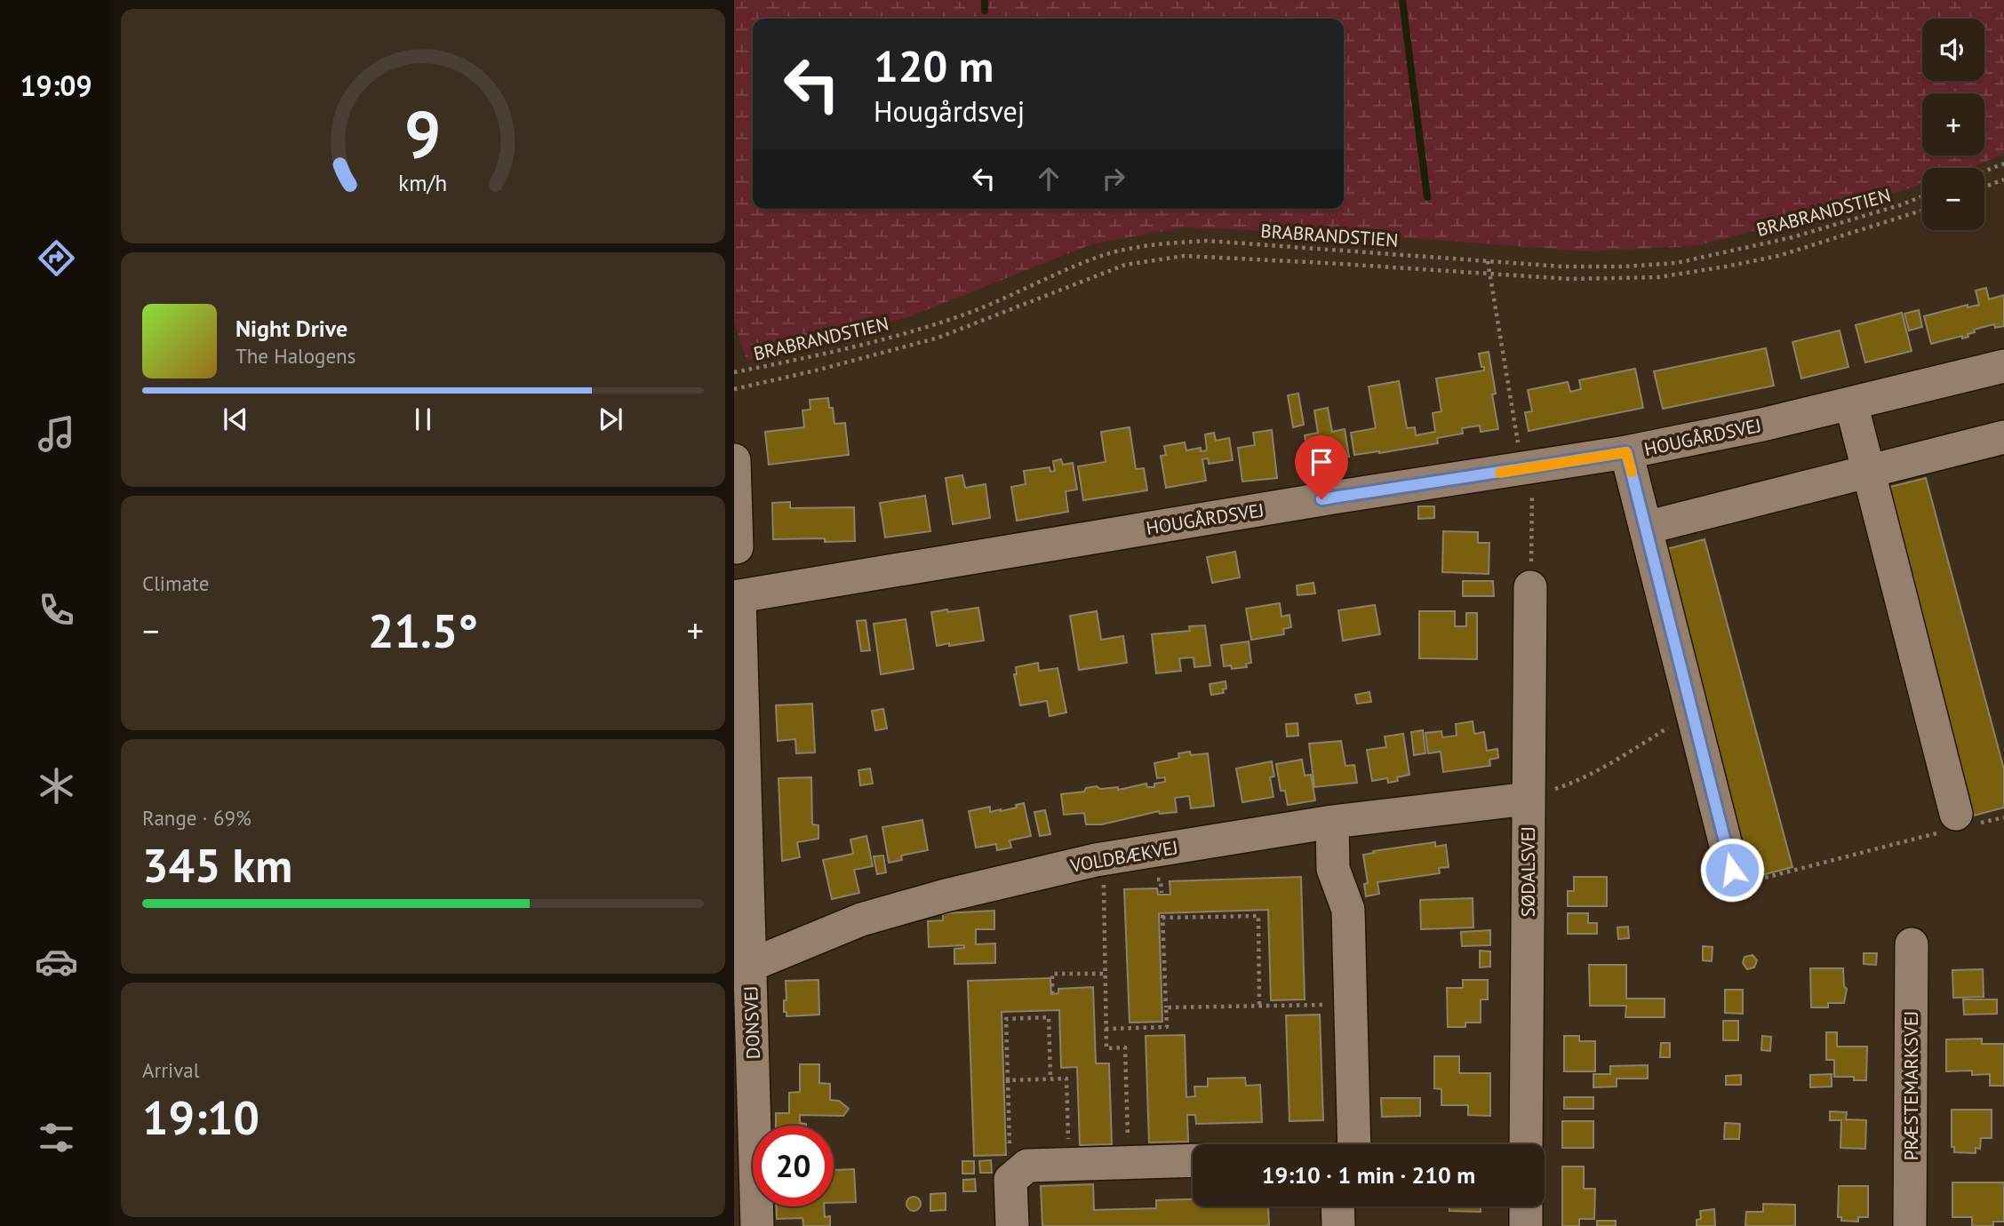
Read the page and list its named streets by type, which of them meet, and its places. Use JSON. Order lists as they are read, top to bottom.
{
  "streets": {
    "street": [
      "HOUGÅRDSVEJ",
      "VOLDBÆKVEJ",
      "SØDALSVEJ",
      "DONSVEJ",
      "PRÆSTEMARKSVEJ"
    ],
    "path": ["BRABRANDSTIEN"]
  },
  "crossings": [
    ["HOUGÅRDSVEJ", "DONSVEJ"],
    ["VOLDBÆKVEJ", "SØDALSVEJ"],
    ["VOLDBÆKVEJ", "DONSVEJ"]
  ],
  "page": {
    "tabs": "19:09",
    "map_buttons": ["+", "−"],
    "turn": ["120 m", "Hougårdsvej"],
    "song": ["Night Drive", "The Halogens"],
    "tile": [
      "Climate",
      ["Range · 69%", "345 km"],
      ["Arrival", "19:10"]
    ],
    "heat": ["−", "21.5°", "+"],
    "limit": "20",
    "trip": "19:10 · 1 min · 210 m",
    "gauge": ["9", "km/h"]
  }
}
